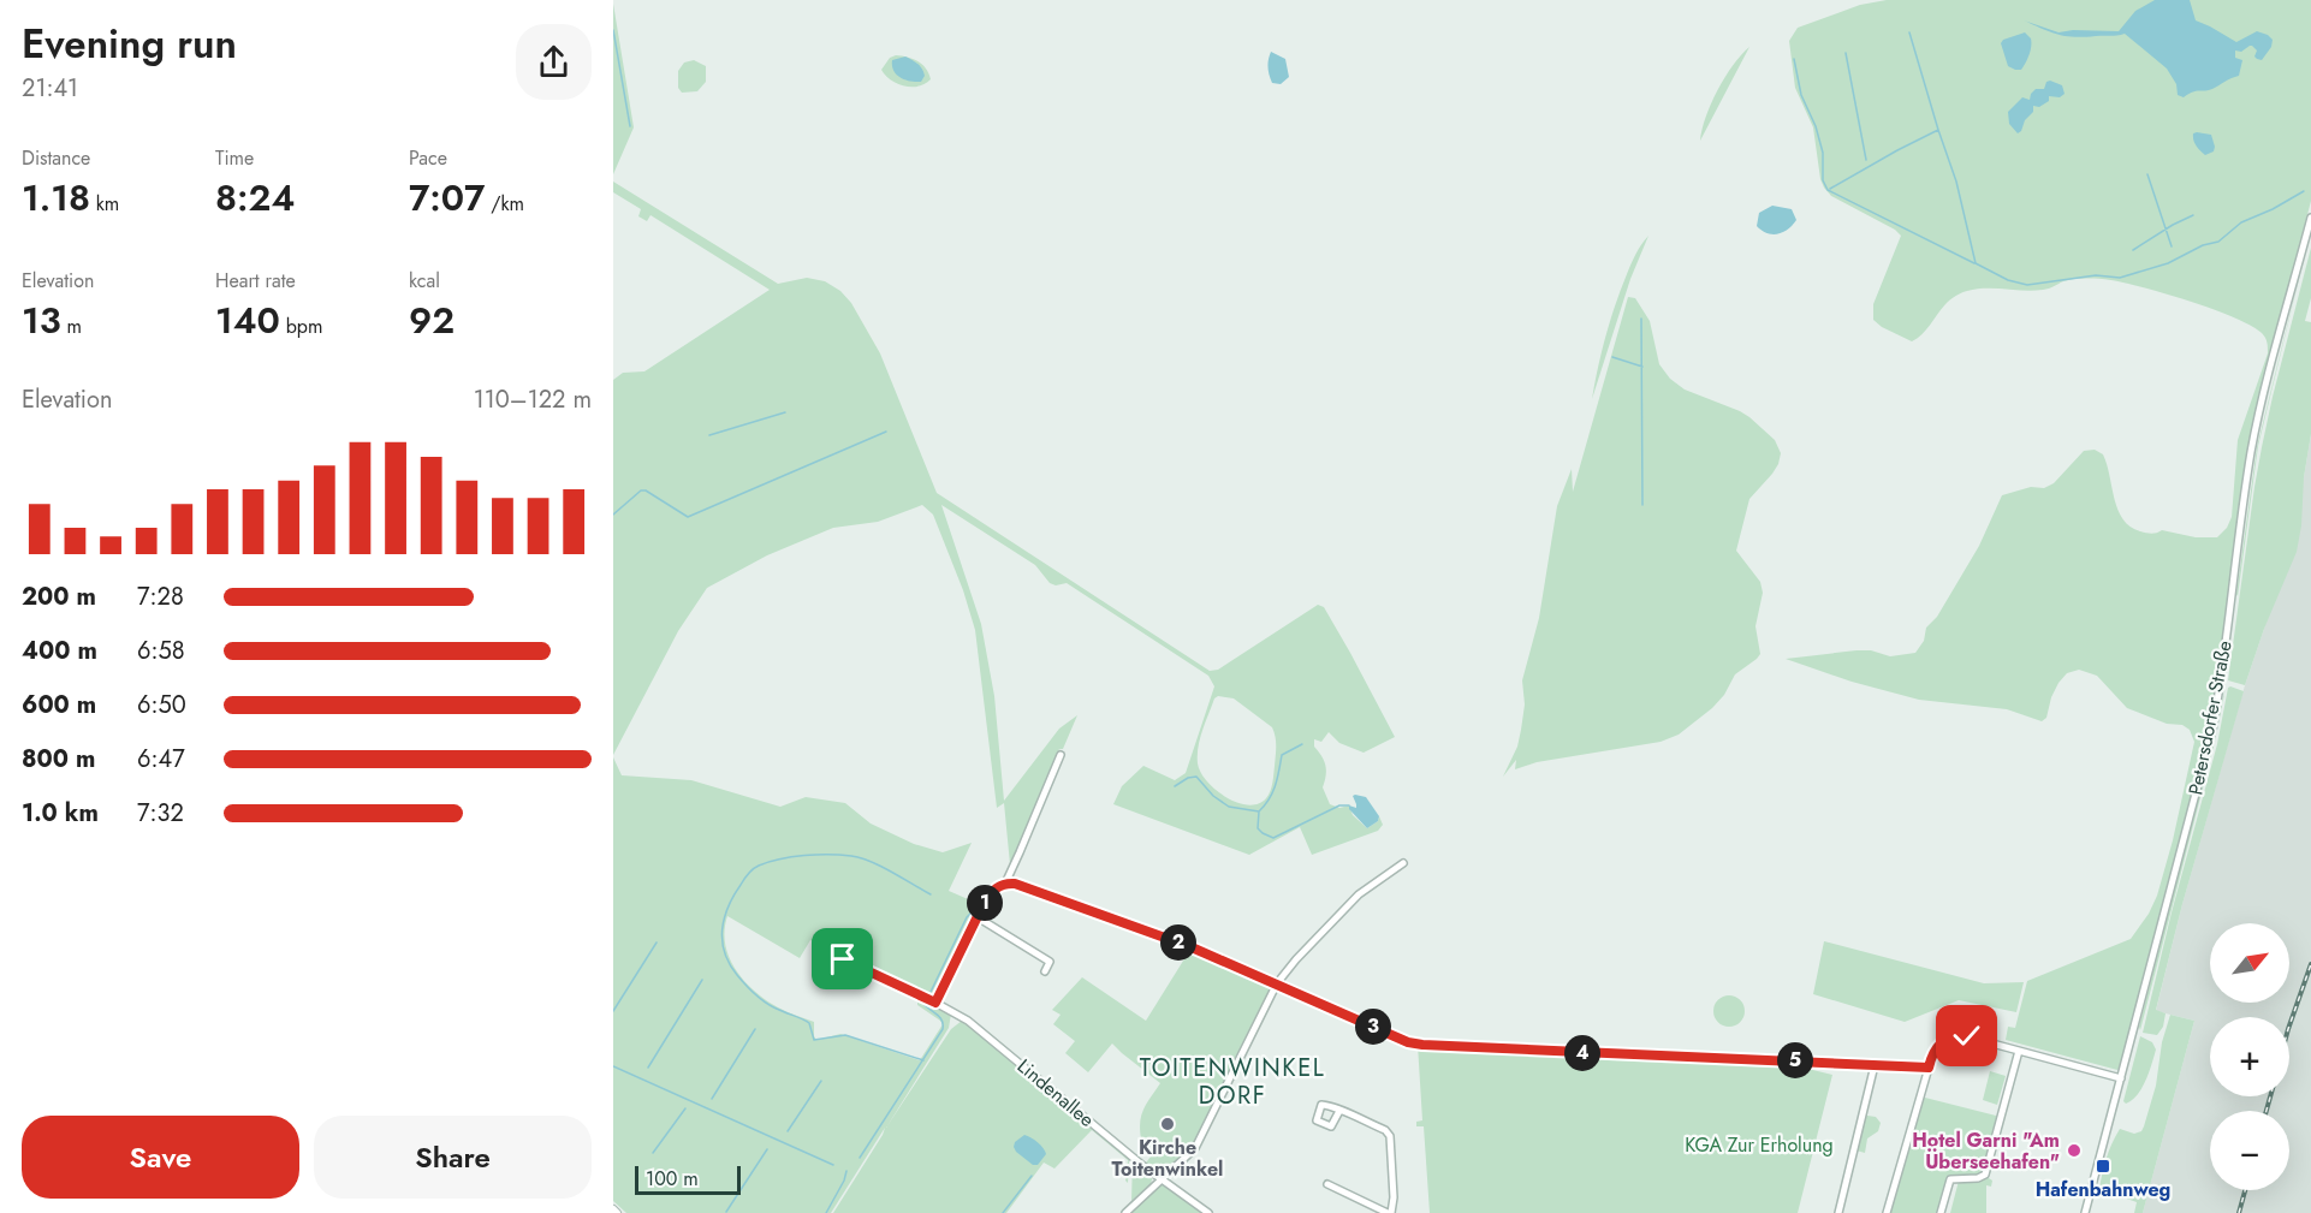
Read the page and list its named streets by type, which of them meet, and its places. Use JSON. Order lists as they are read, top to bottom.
{
  "streets": {
    "street": ["Petersdorfer Straße", "Lindenallee"]
  },
  "districts": ["TOITENWINKEL DORF"],
  "parks": ["KGA Zur Erholung"],
  "places": {
    "other": ["Kirche Toitenwinkel", "Hotel Garni \"Am Überseehafen\""],
    "transit": ["Hafenbahnweg"]
  },
  "scale_bar": "100 m",
  "north": "top right",
  "page": {
    "heading": ["Evening run", "21:41"],
    "stats": [
      ["Distance", "1.18 km"],
      ["Time", "8:24"],
      ["Pace", "7:07 /km"],
      ["Elevation", "13 m"],
      ["Heart rate", "140 bpm"],
      ["kcal", "92"]
    ],
    "chart": ["Elevation", "110–122 m"],
    "list": [
      {
        "name": "200 m",
        "note": "7:28"
      },
      {
        "name": "400 m",
        "note": "6:58"
      },
      {
        "name": "600 m",
        "note": "6:50"
      },
      {
        "name": "800 m",
        "note": "6:47"
      },
      {
        "name": "1.0 km",
        "note": "7:32"
      }
    ],
    "pins": [
      "1",
      "2",
      "3",
      "4",
      "5"
    ],
    "map_buttons": ["+", "−"],
    "buttons": ["Save", "Share"],
    "scale": "100 m"
  }
}
